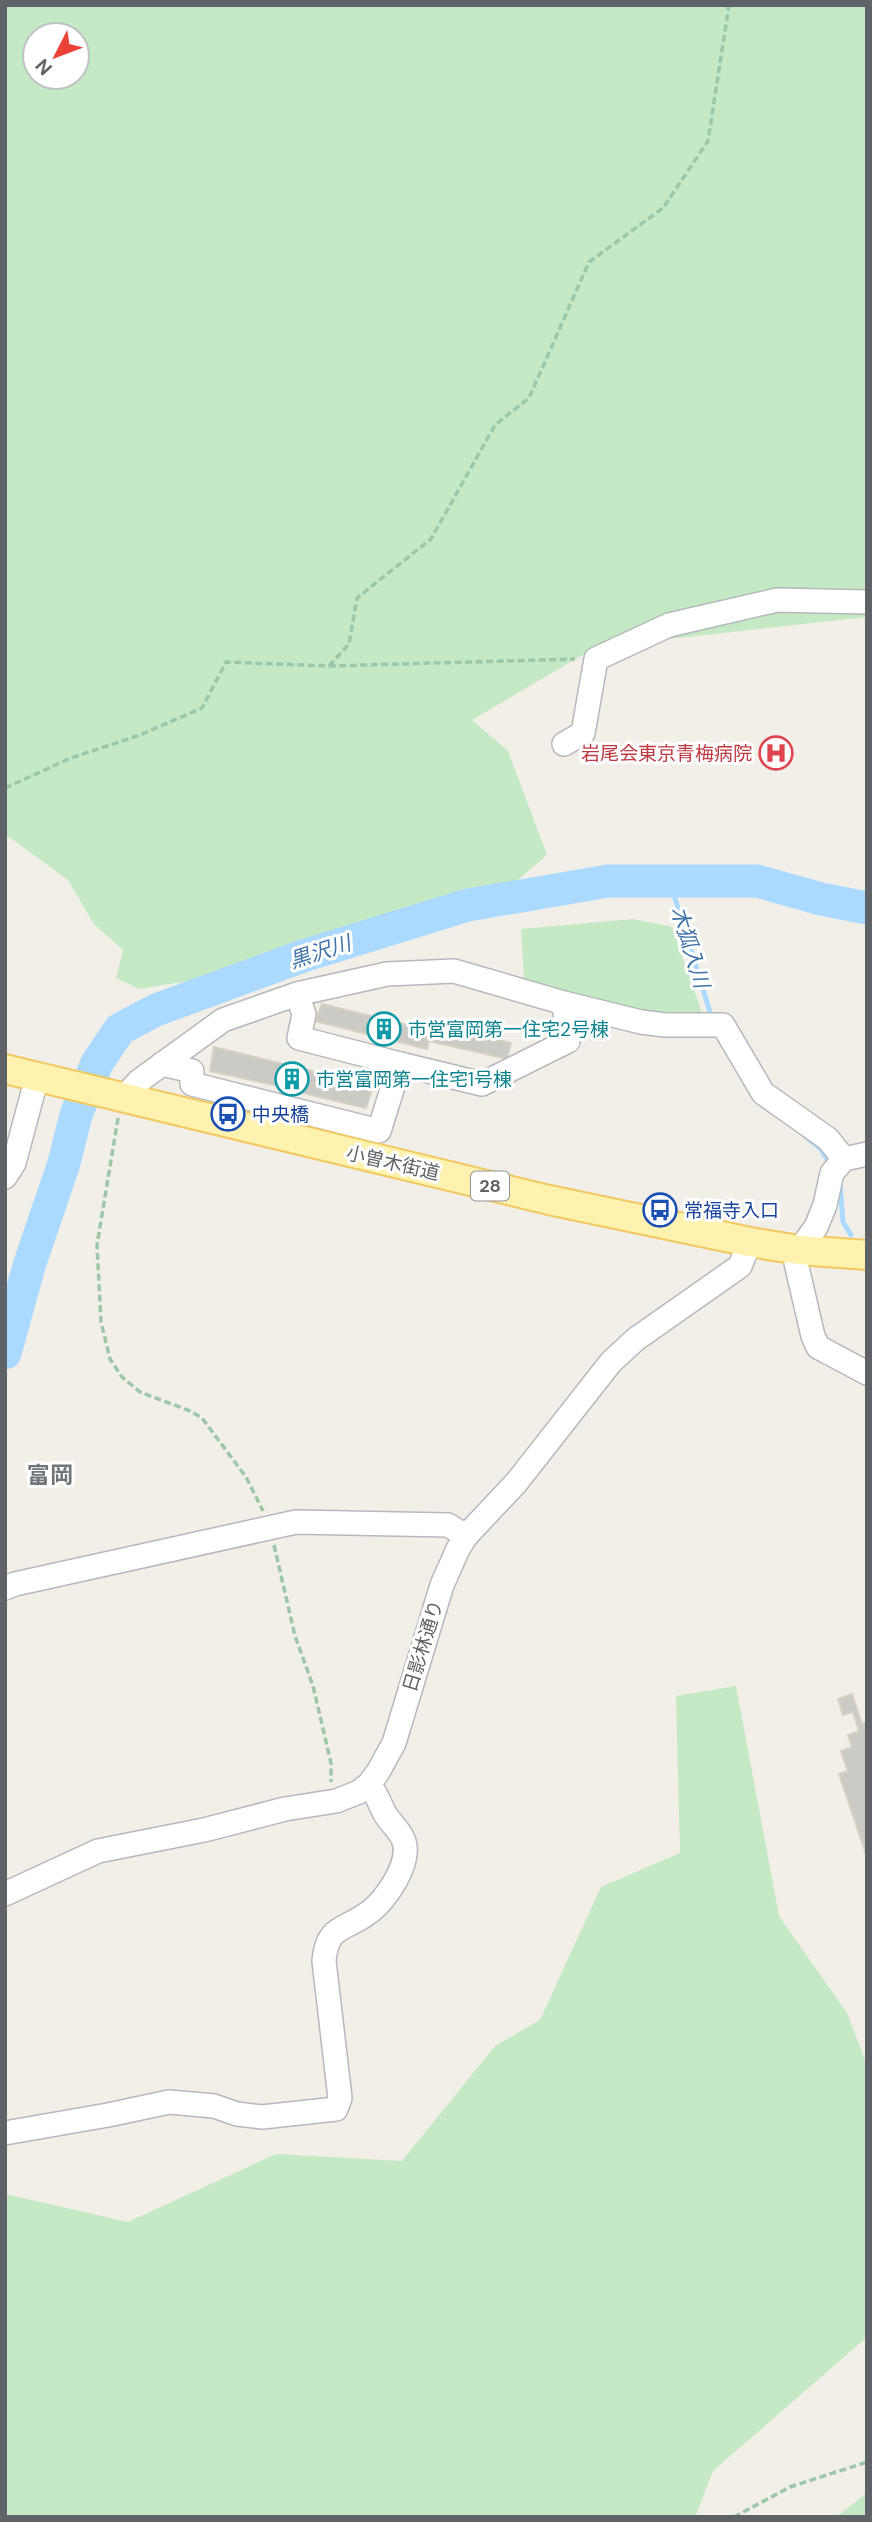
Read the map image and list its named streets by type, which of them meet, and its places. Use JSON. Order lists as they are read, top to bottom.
{
  "streets": {
    "main road": ["小曽木街道", "28"],
    "street": ["日影林通り"]
  },
  "crossings": [
    ["小曽木街道", "日影林通り"]
  ],
  "districts": ["富岡"],
  "water": ["木狐入川", "黒沢川"],
  "places": {
    "hospital": ["岩尾会東京青梅病院"],
    "building": ["市営富岡第一住宅2号棟", "市営富岡第一住宅1号棟"],
    "bus stop": ["中央橋", "常福寺入口"]
  },
  "north": "bottom left"
}
